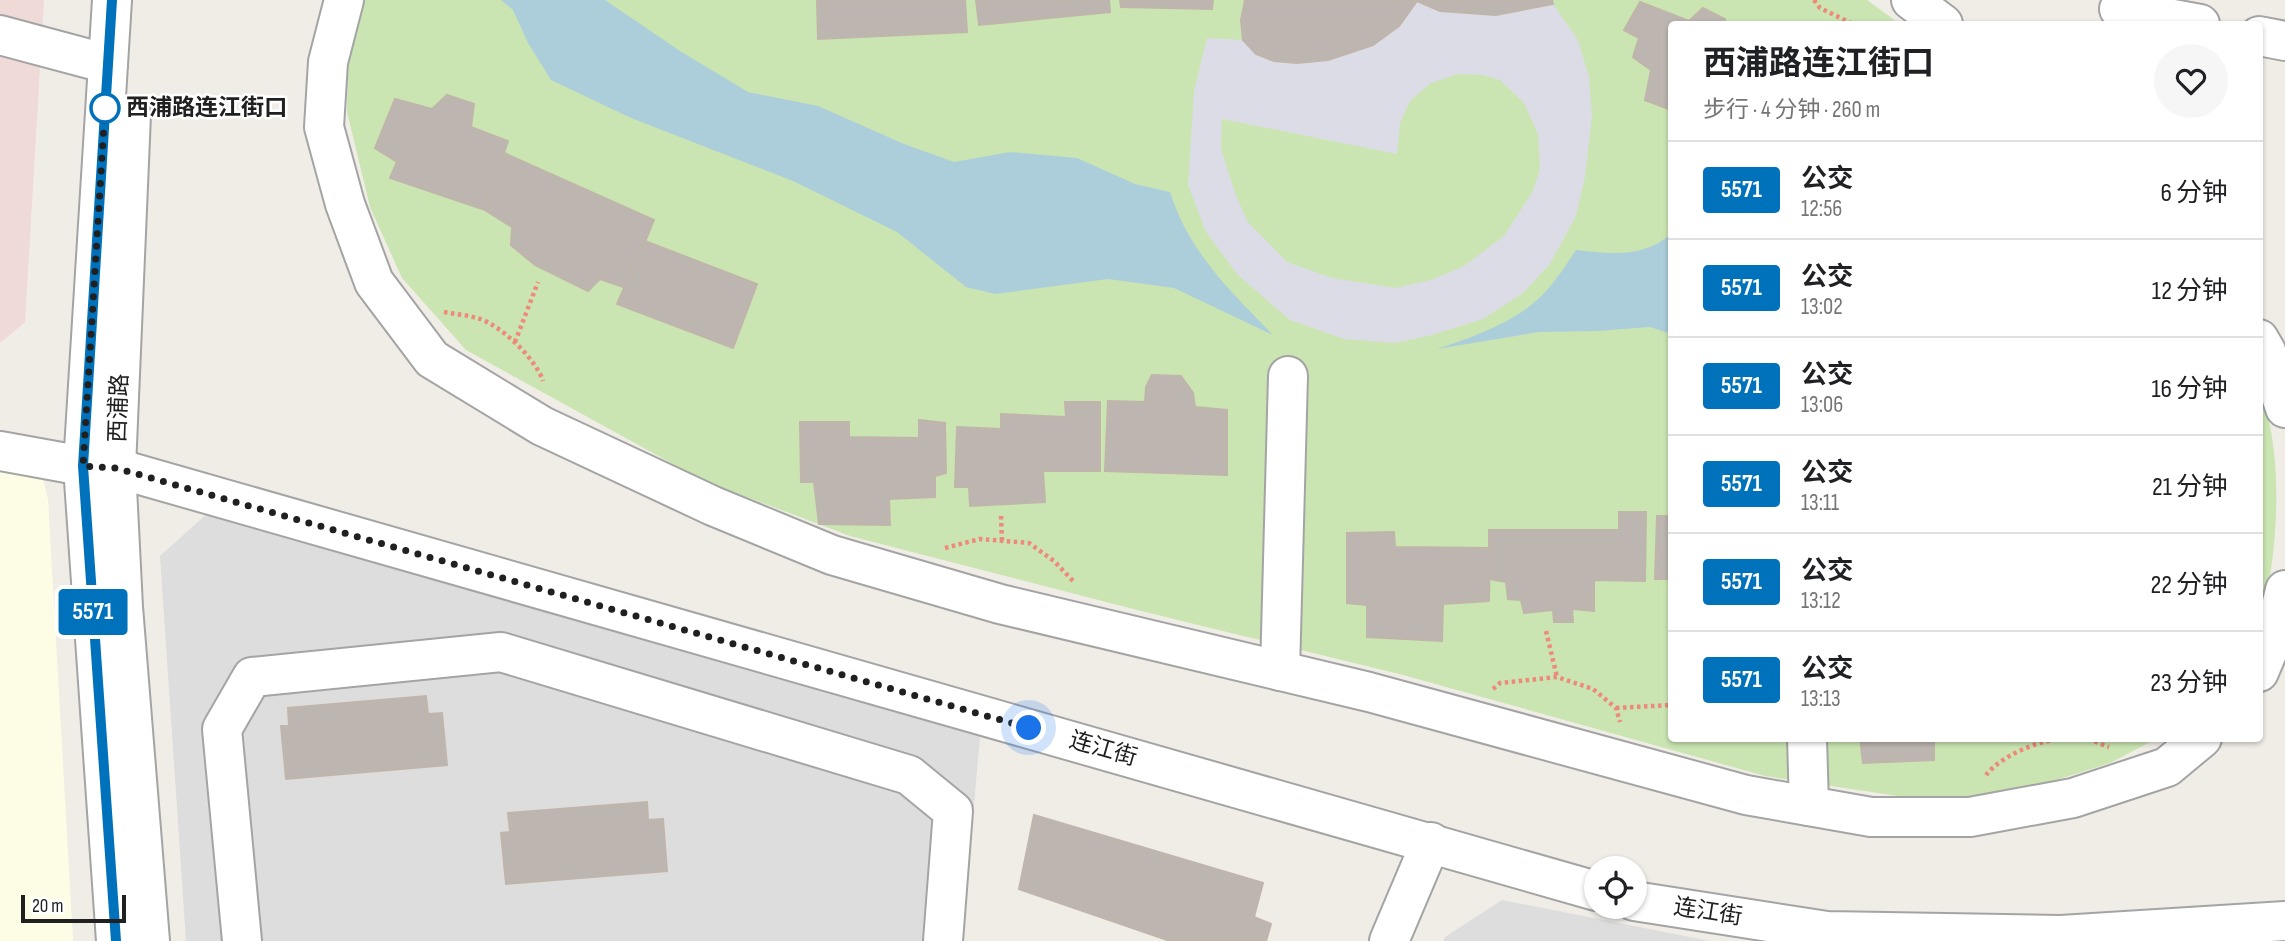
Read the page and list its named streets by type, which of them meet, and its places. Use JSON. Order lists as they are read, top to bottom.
{
  "streets": {
    "street": ["西浦路", "连江街"]
  },
  "crossings": [
    ["西浦路", "连江街"]
  ],
  "places": ["西浦路连江街口"],
  "lines": ["bus line 5571"],
  "scale_bar": "20 m",
  "page": {
    "on_map": "5571",
    "heading": ["西浦路连江街口", "步行 · 4 分钟 · 260 m"],
    "list": [
      {
        "mark": "5571",
        "name": "公交",
        "note": "12:56",
        "value": "6 分钟"
      },
      {
        "mark": "5571",
        "name": "公交",
        "note": "13:02",
        "value": "12 分钟"
      },
      {
        "mark": "5571",
        "name": "公交",
        "note": "13:06",
        "value": "16 分钟"
      },
      {
        "mark": "5571",
        "name": "公交",
        "note": "13:11",
        "value": "21 分钟"
      },
      {
        "mark": "5571",
        "name": "公交",
        "note": "13:12",
        "value": "22 分钟"
      },
      {
        "mark": "5571",
        "name": "公交",
        "note": "13:13",
        "value": "23 分钟"
      }
    ],
    "scale": "20 m"
  }
}
